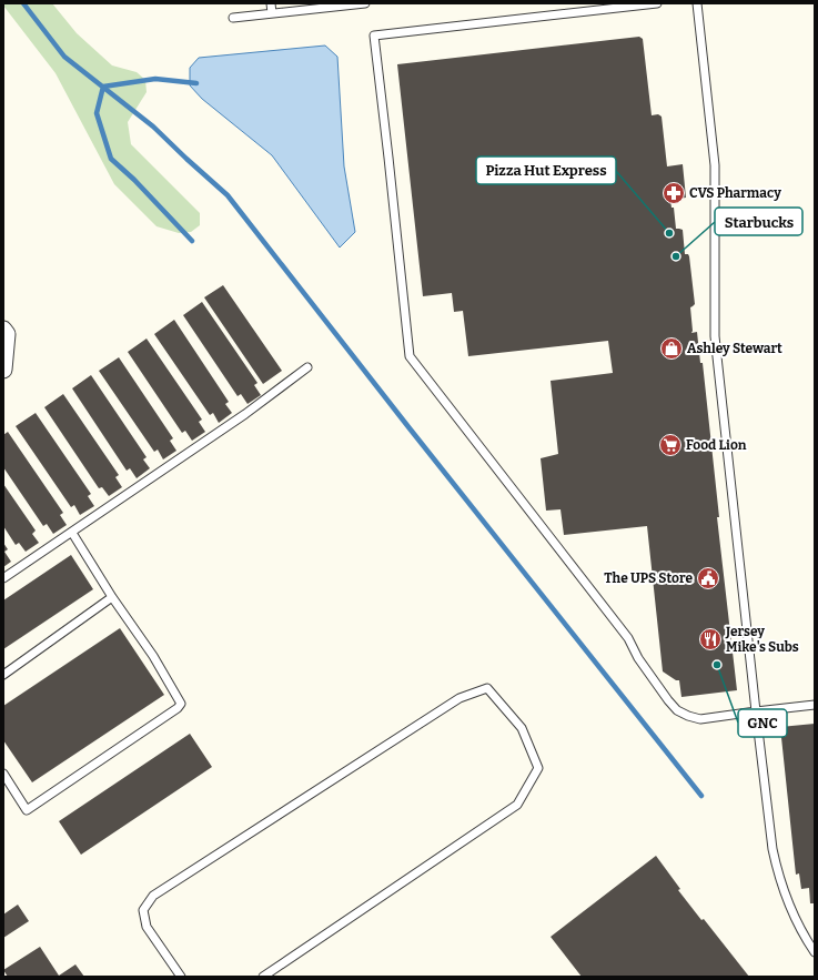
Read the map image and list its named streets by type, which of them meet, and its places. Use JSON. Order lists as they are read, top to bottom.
{
  "places": {
    "pharmacy": ["CVS Pharmacy"],
    "other": ["Pizza Hut Express", "Starbucks", "GNC"],
    "shop": ["Ashley Stewart"],
    "supermarket": ["Food Lion"],
    "public building": ["The UPS Store"],
    "restaurant": ["Jersey Mike's Subs"]
  }
}
